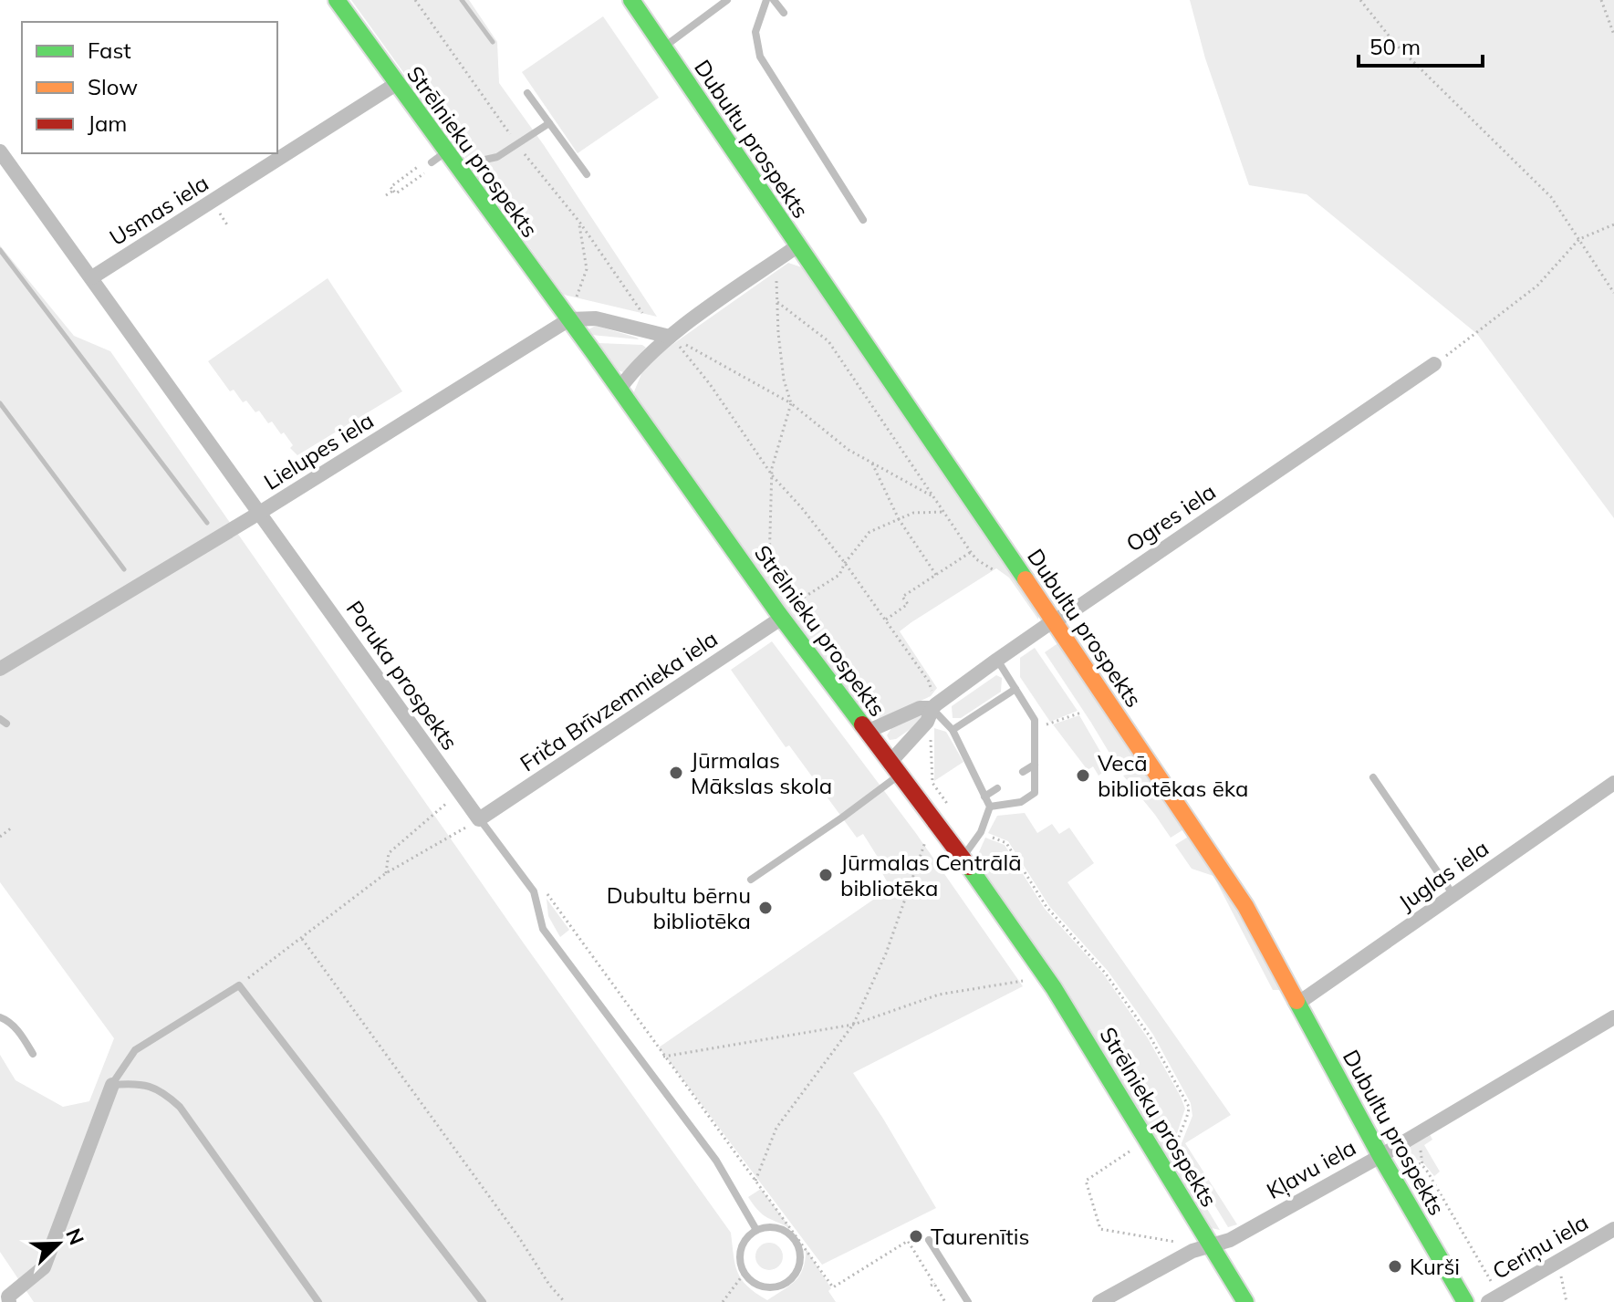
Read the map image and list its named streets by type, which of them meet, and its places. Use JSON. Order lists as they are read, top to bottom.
{
  "streets": {
    "main road": ["Dubultu prospekts", "Strēlnieku prospekts"],
    "street": [
      "Usmas iela",
      "Lielupes iela",
      "Ogres iela",
      "Poruka prospekts",
      "Friča Brīvzemnieka iela",
      "Juglas iela",
      "Kļavu iela",
      "Ceriņu iela"
    ]
  },
  "crossings": [
    ["Dubultu prospekts", "Ogres iela"],
    ["Dubultu prospekts", "Juglas iela"],
    ["Dubultu prospekts", "Kļavu iela"],
    ["Strēlnieku prospekts", "Usmas iela"],
    ["Strēlnieku prospekts", "Lielupes iela"],
    ["Strēlnieku prospekts", "Ogres iela"],
    ["Strēlnieku prospekts", "Friča Brīvzemnieka iela"],
    ["Strēlnieku prospekts", "Kļavu iela"],
    ["Usmas iela", "Poruka prospekts"],
    ["Lielupes iela", "Poruka prospekts"],
    ["Poruka prospekts", "Friča Brīvzemnieka iela"]
  ],
  "places": [
    "Jūrmalas Mākslas skola",
    "Vecā bibliotēkas ēka",
    "Jūrmalas Centrālā bibliotēka",
    "Dubultu bērnu bibliotēka",
    "Taurenītis",
    "Kurši"
  ],
  "legend": ["Fast", "Slow", "Jam"],
  "scale_bar": "50 m",
  "north": "top right"
}
